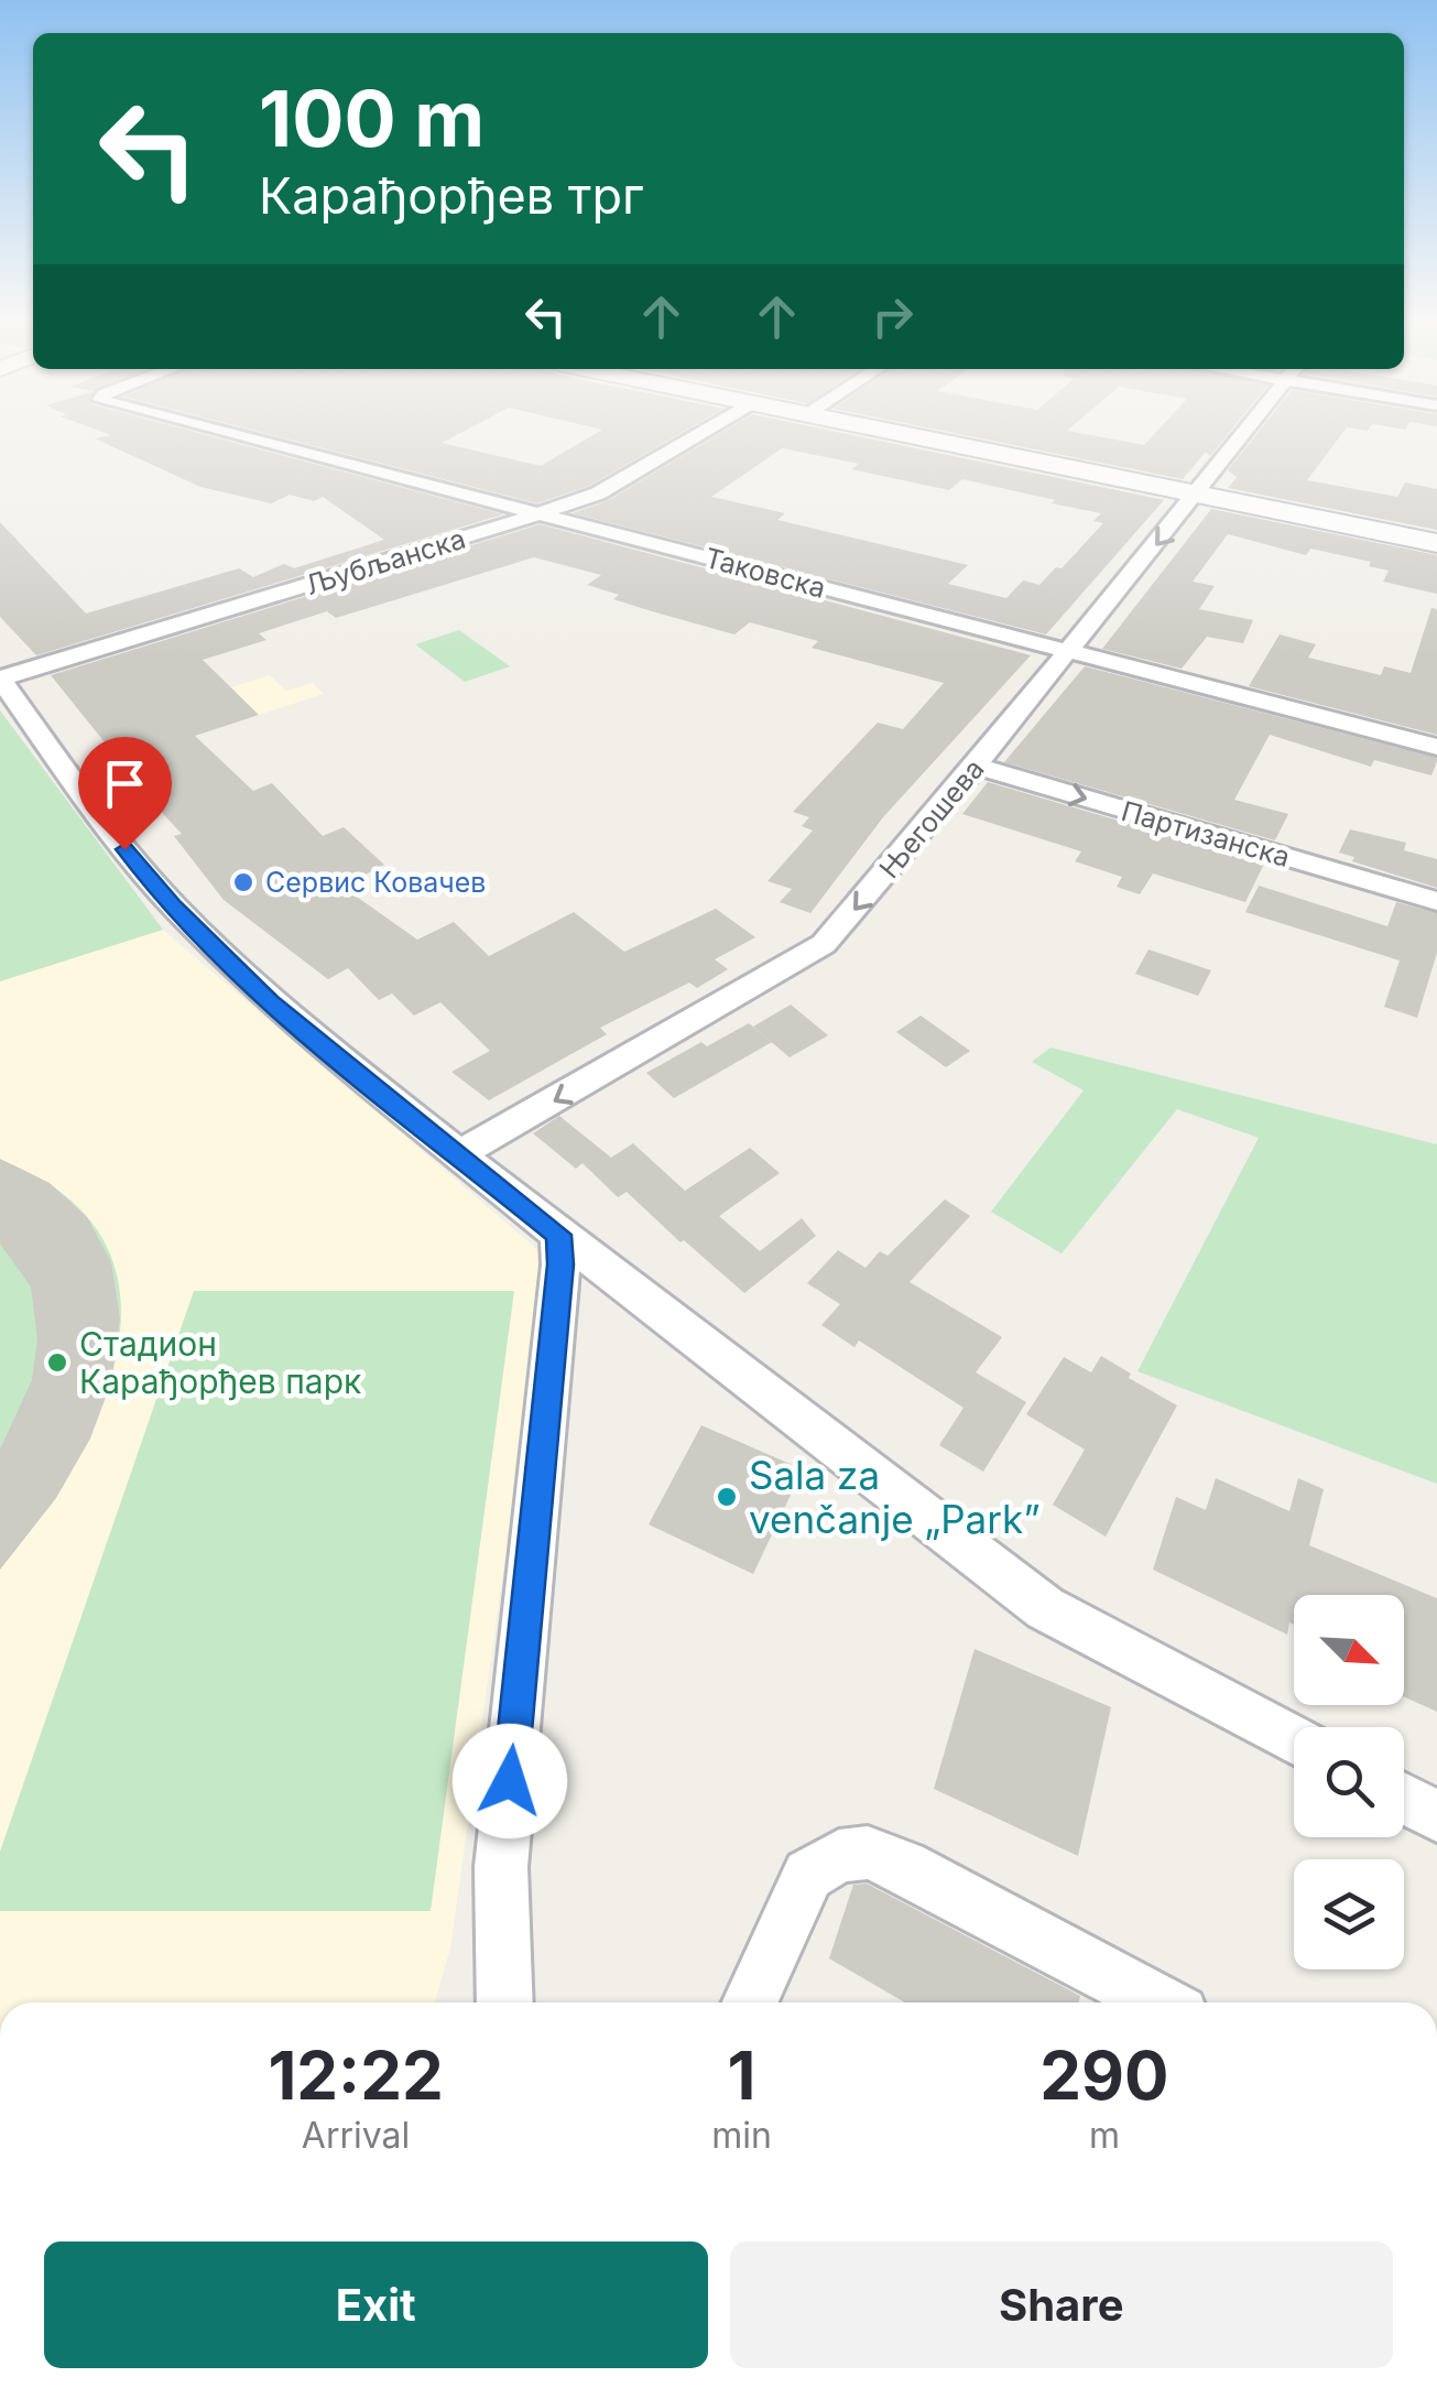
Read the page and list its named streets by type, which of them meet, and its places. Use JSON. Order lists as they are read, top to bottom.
{
  "streets": {
    "street": [
      "Љубљанска",
      "Таковска",
      "Његошева",
      "Партизанска"
    ]
  },
  "crossings": [
    ["Љубљанска", "Таковска"],
    ["Таковска", "Његошева"],
    ["Његошева", "Партизанска"]
  ],
  "one_way": ["Његошева", "Партизанска"],
  "places": ["Сервис Ковачев", "Стадион Карађорђев парк", "Sala za venčanje „Park”"],
  "north": "bottom right",
  "page": {
    "turn": ["100 m", "Карађорђев трг"],
    "eta": [
      "12:22",
      "Arrival",
      "1",
      "min",
      "290",
      "m"
    ],
    "buttons": ["Exit", "Share"]
  }
}
